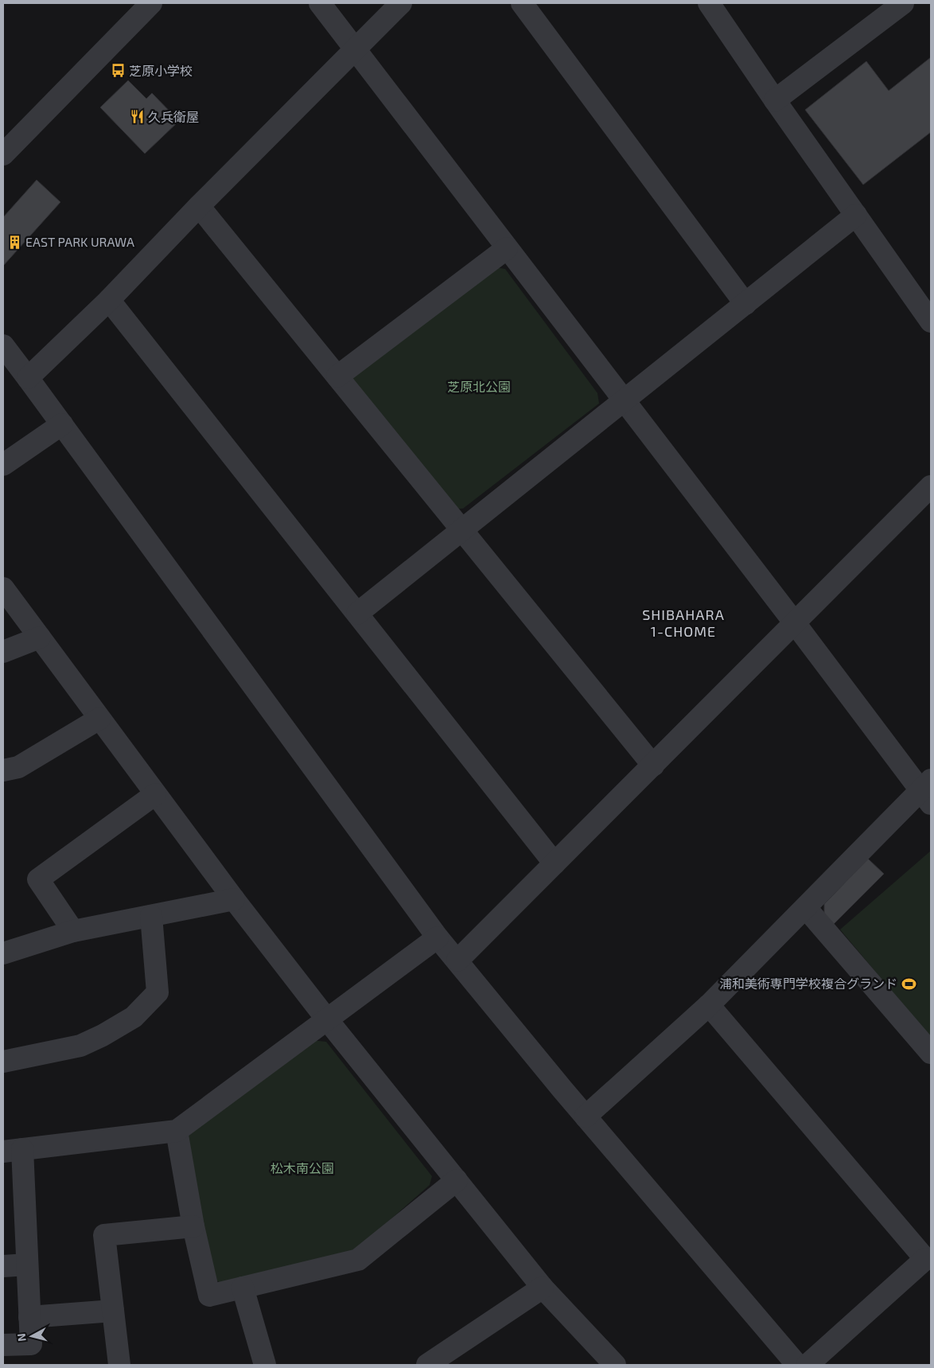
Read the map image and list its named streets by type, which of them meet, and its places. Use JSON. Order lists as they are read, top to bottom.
{
  "districts": ["SHIBAHARA 1-CHOME"],
  "parks": ["芝原北公園", "松木南公園"],
  "places": {
    "bus stop": ["芝原小学校"],
    "restaurant": ["久兵衛屋"],
    "building": ["EAST PARK URAWA"],
    "sports": ["浦和美術専門学校複合グランド"]
  },
  "north": "left"
}
